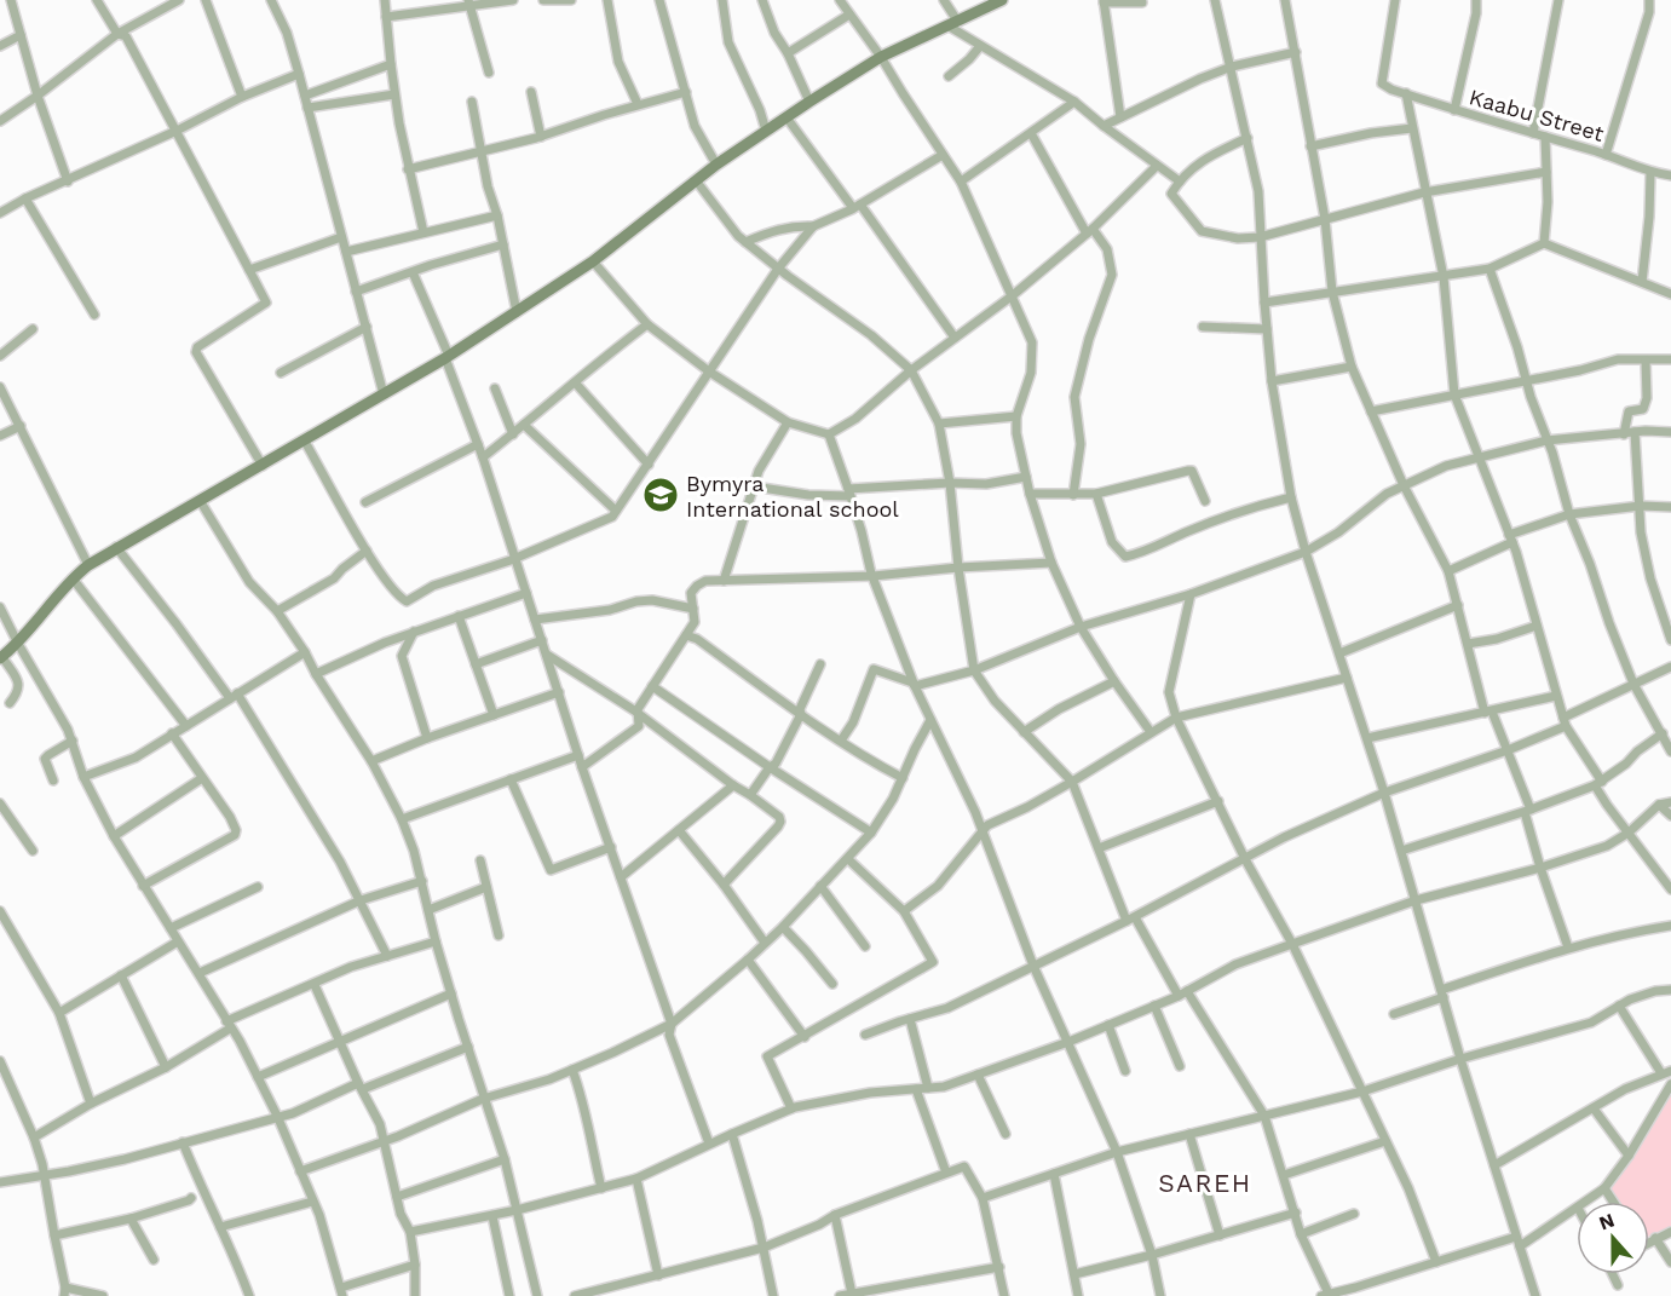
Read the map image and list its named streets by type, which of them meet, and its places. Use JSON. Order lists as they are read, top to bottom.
{
  "streets": {
    "street": ["Kaabu Street"]
  },
  "districts": ["SAREH"],
  "places": {
    "school or university": ["Bymyra International school"]
  },
  "north": "top"
}
